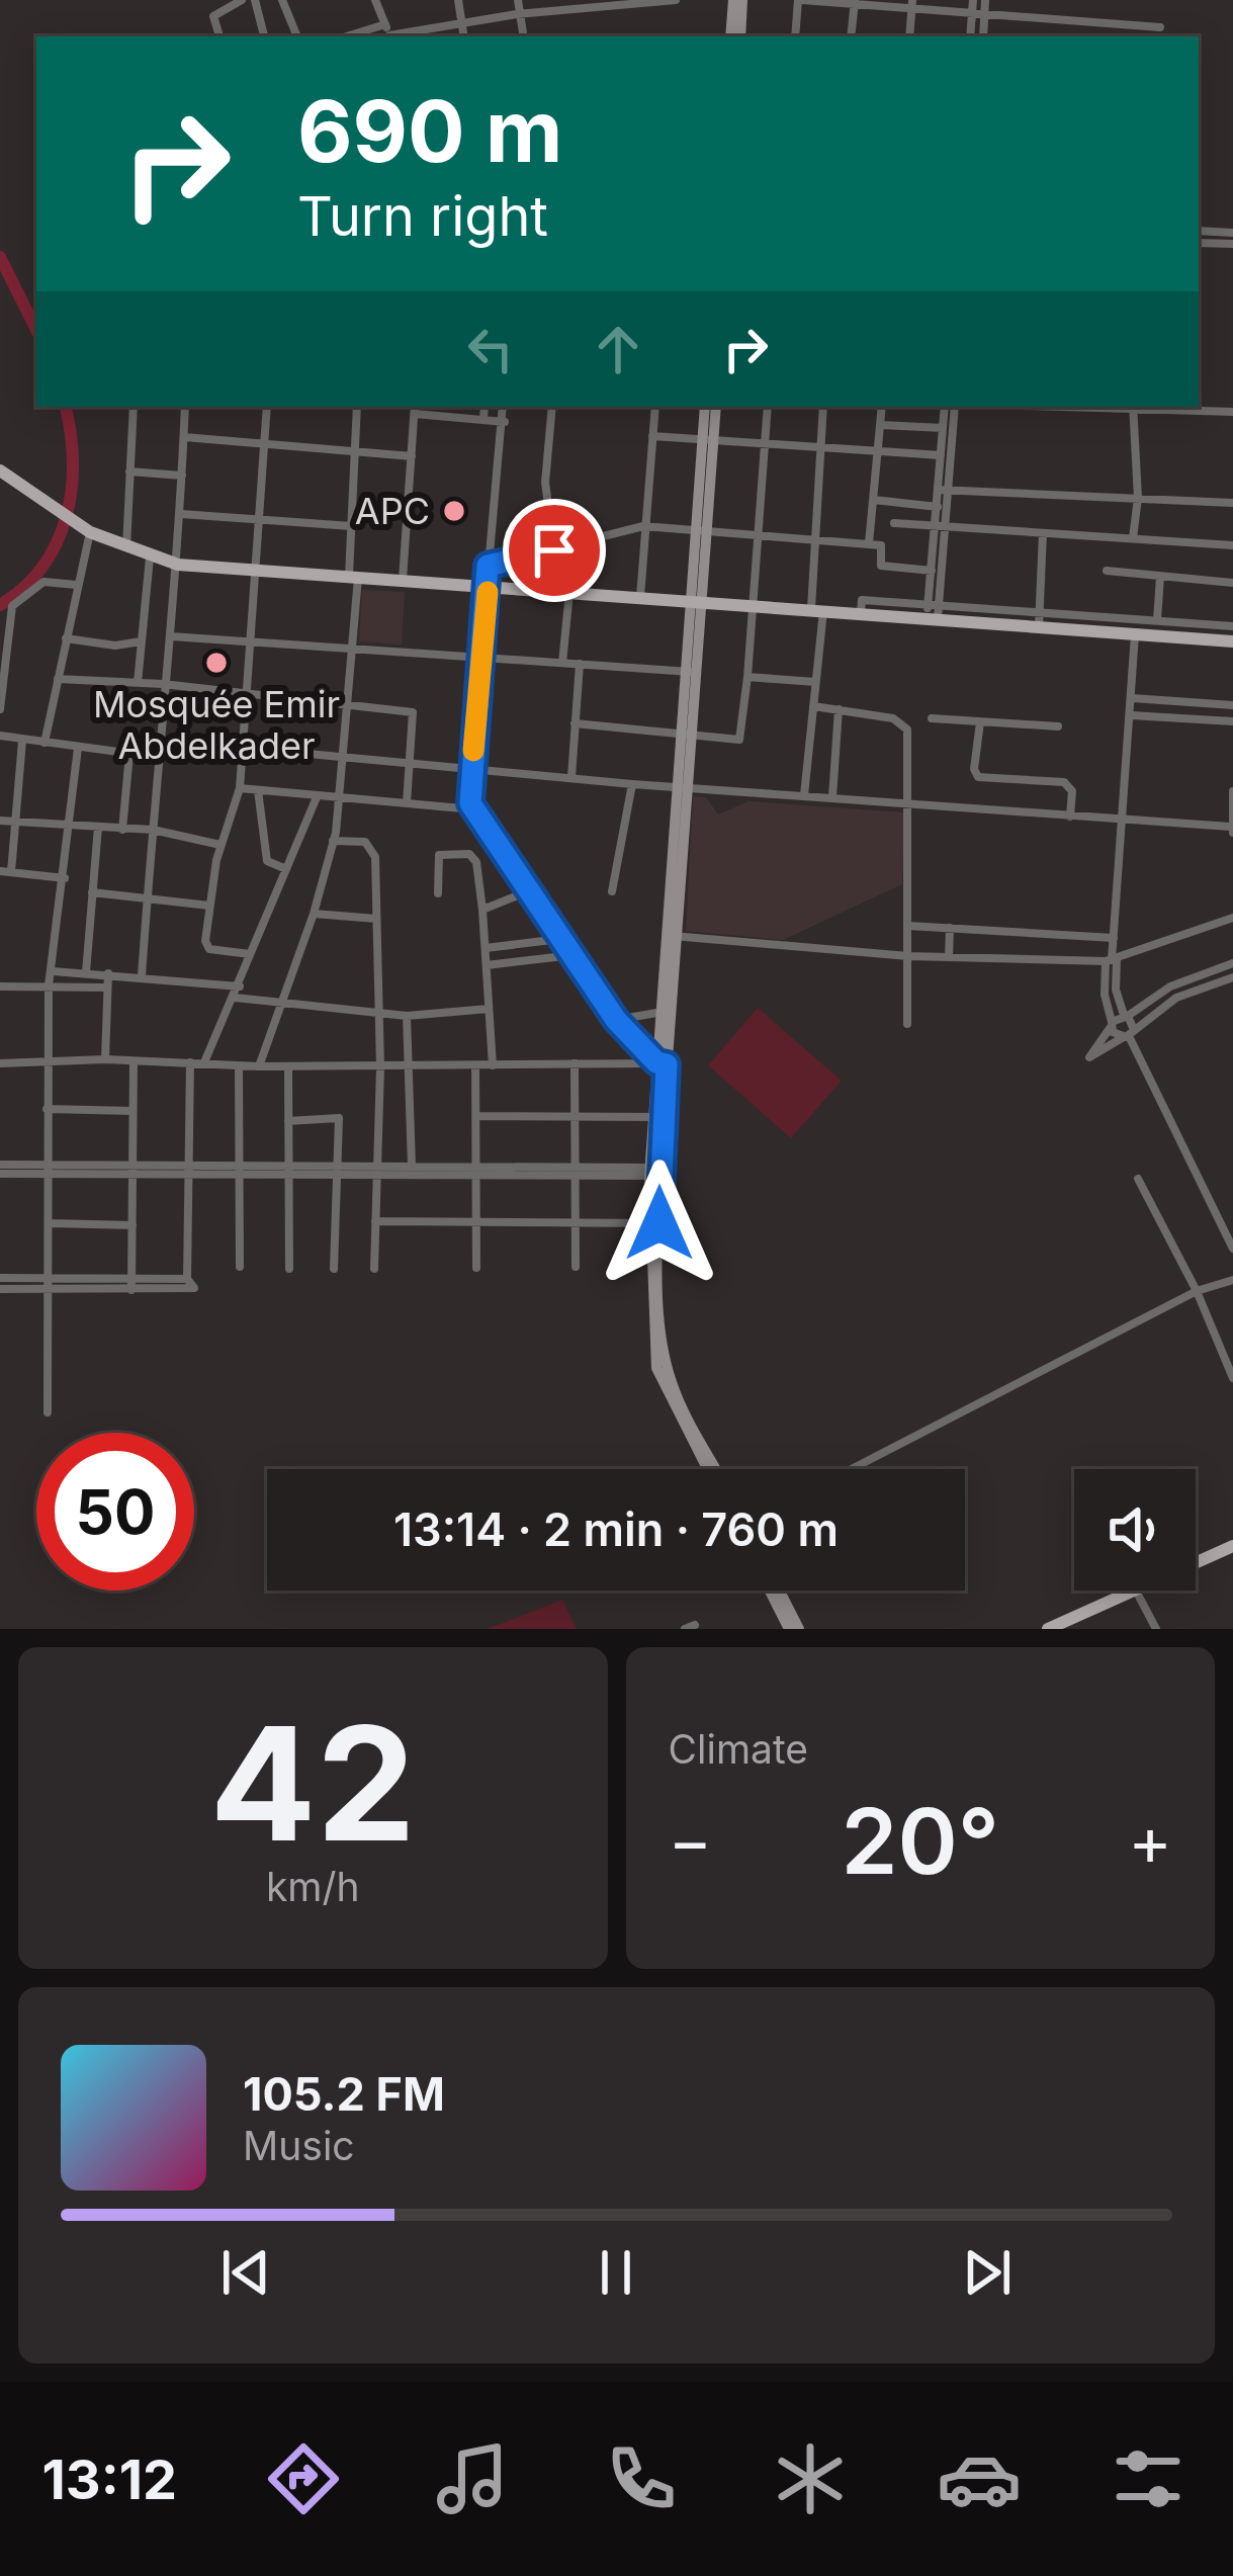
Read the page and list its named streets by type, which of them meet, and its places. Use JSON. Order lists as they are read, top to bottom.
{
  "places": ["APC", "Mosquée Emir Abdelkader"],
  "page": {
    "turn": ["690 m", "Turn right"],
    "limit": "50",
    "trip": "13:14 · 2 min · 760 m",
    "tile": [
      ["42", "km/h"],
      "Climate"
    ],
    "heat": ["−", "20°", "+"],
    "song": ["105.2 FM", "Music"],
    "tabs": "13:12"
  }
}
